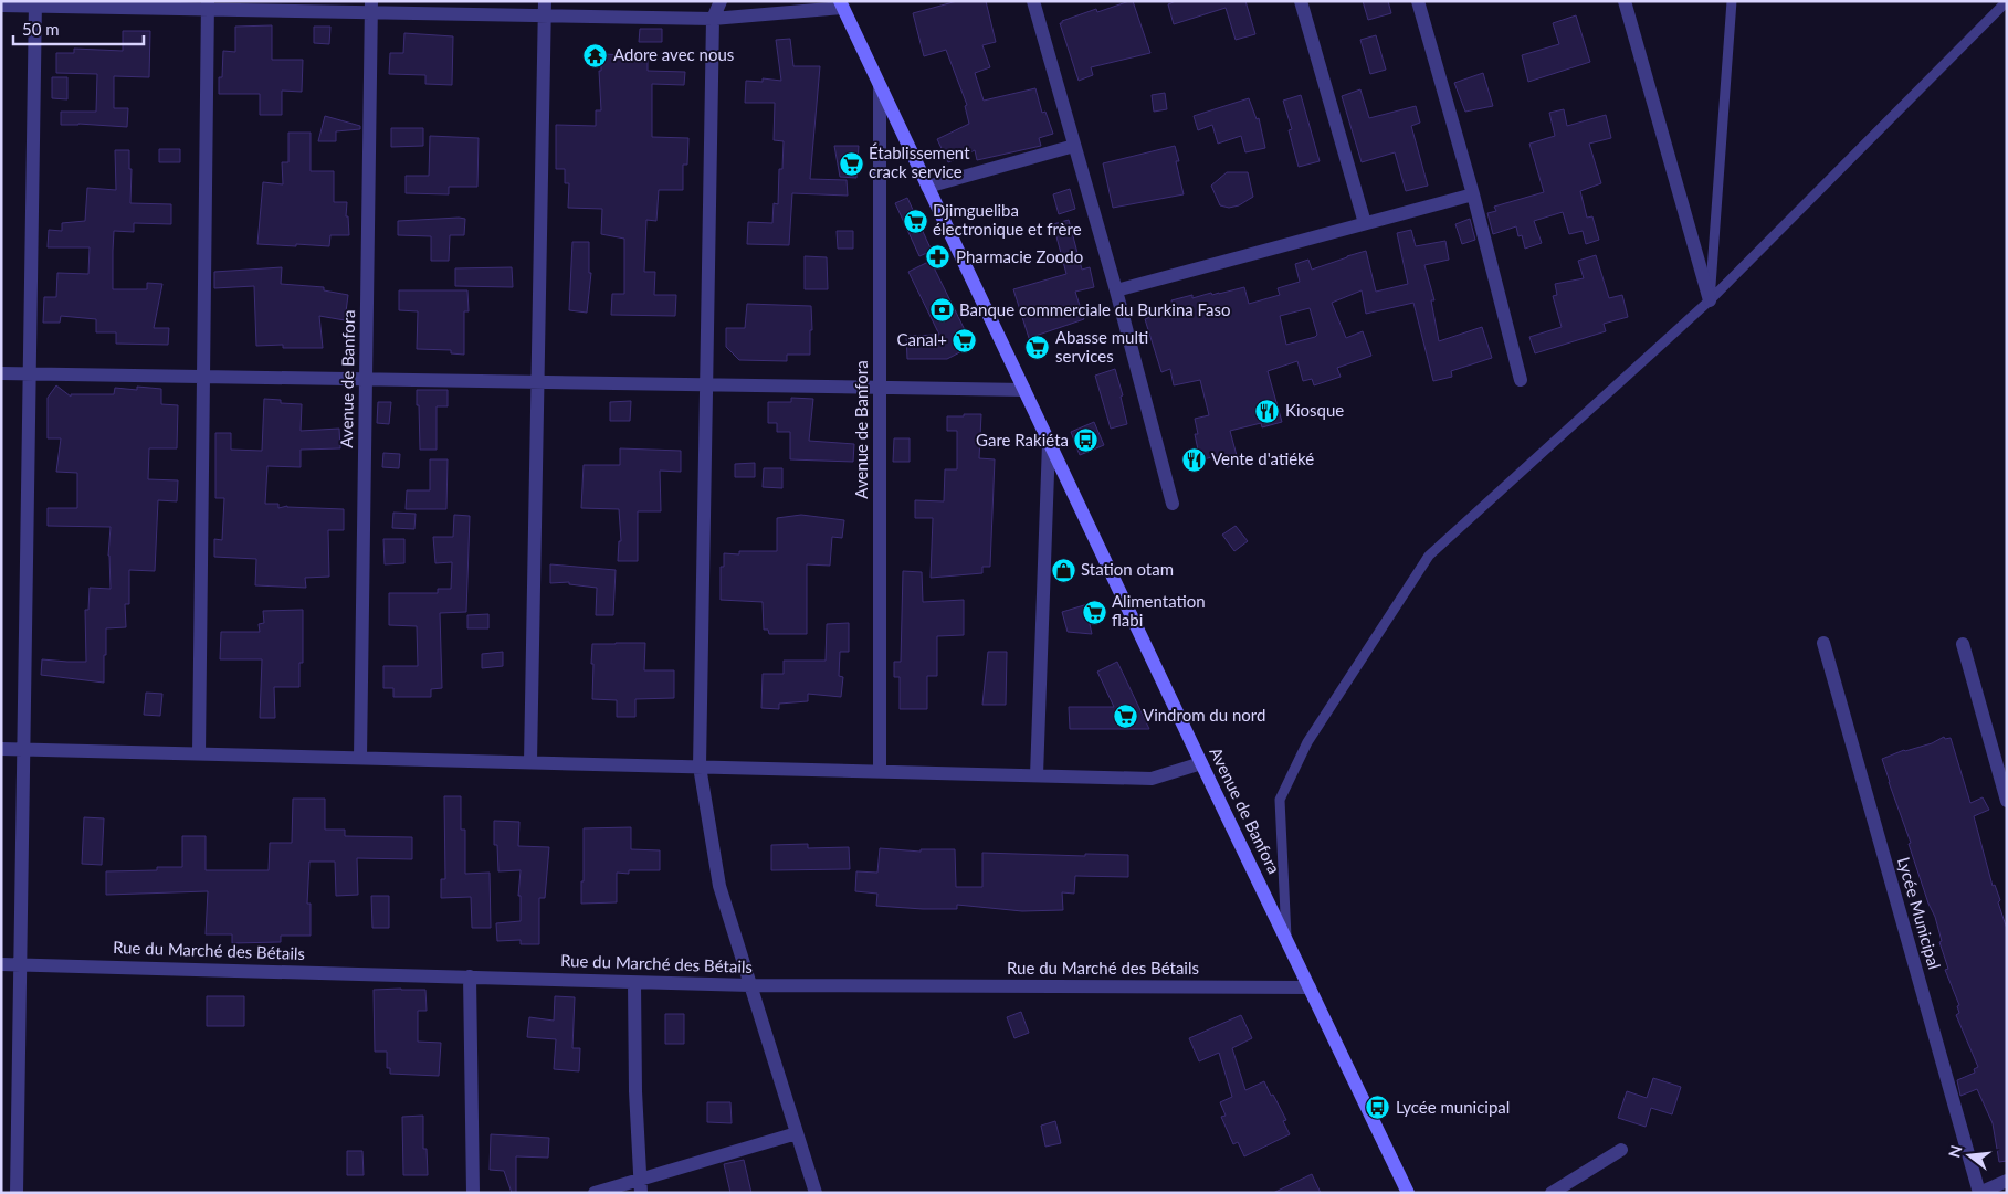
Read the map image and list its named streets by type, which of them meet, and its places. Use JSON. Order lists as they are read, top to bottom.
{
  "streets": {
    "main road": ["Avenue de Banfora"],
    "street": ["Lycée Municipal", "Rue du Marché des Bétails"]
  },
  "crossings": [
    ["Avenue de Banfora", "Rue du Marché des Bétails"]
  ],
  "places": {
    "temple": ["Adore avec nous"],
    "supermarket": [
      "Établissement crack service",
      "Djimgueliba électronique et frère",
      "Canal+",
      "Abasse multi services",
      "Alimentation flabi",
      "Vindrom du nord"
    ],
    "pharmacy": ["Pharmacie Zoodo"],
    "bank": ["Banque commerciale du Burkina Faso"],
    "restaurant": ["Kiosque", "Vente d'atiéké"],
    "bus stop": ["Gare Rakiéta", "Lycée municipal"],
    "shop": ["Station otam"]
  },
  "scale_bar": "50 m",
  "north": "left"
}
